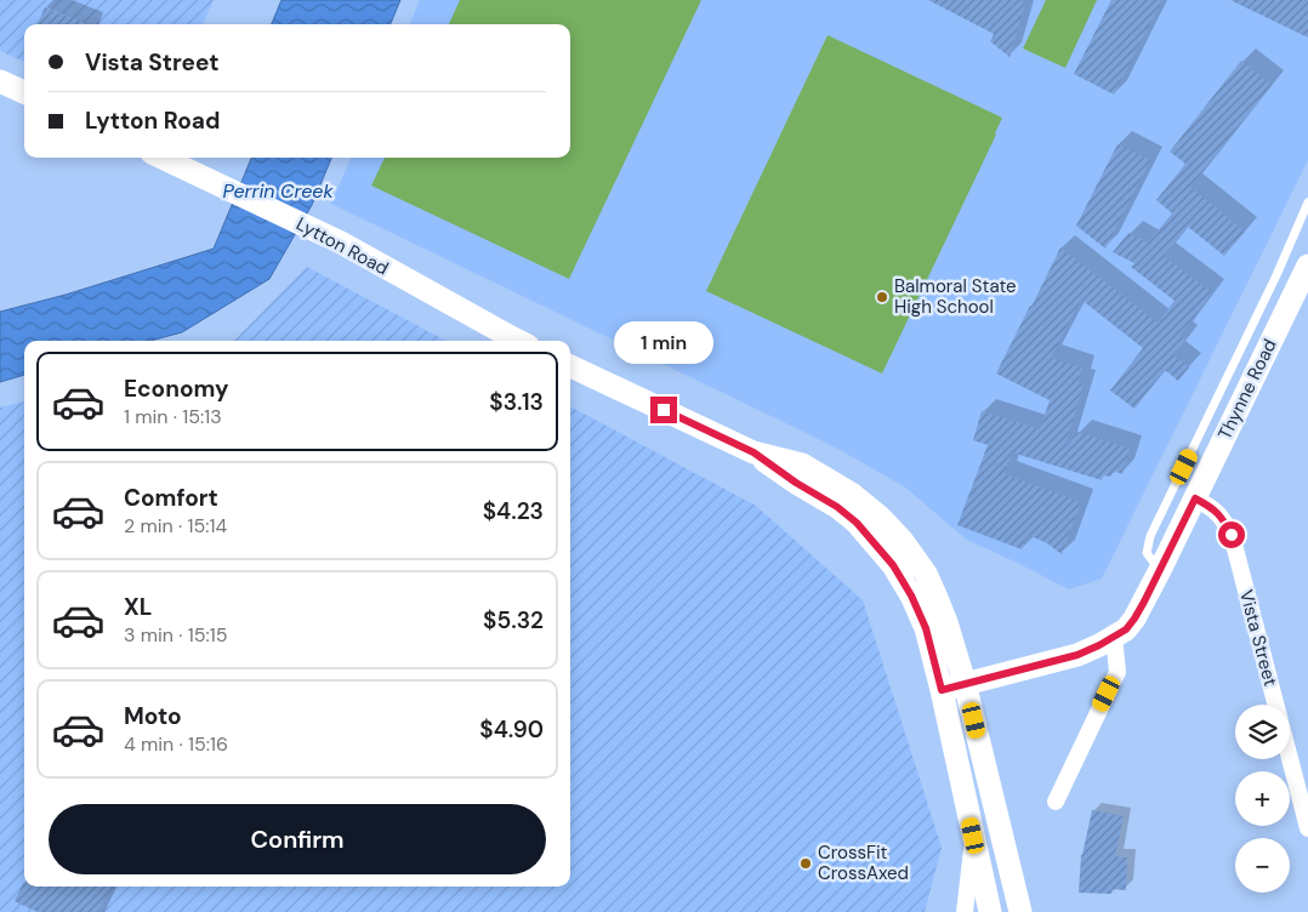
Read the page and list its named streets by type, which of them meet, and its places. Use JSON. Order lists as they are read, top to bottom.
{
  "streets": {
    "main road": ["Lytton Road", "Thynne Road"],
    "street": ["Vista Street"]
  },
  "crossings": [
    ["Thynne Road", "Vista Street"]
  ],
  "water": ["Perrin Creek"],
  "places": ["Balmoral State High School", "CrossFit CrossAxed"],
  "page": {
    "banner": ["Vista Street", "Lytton Road"],
    "bubble": "1 min",
    "list": [
      {
        "name": "Economy",
        "note": "1 min · 15:13",
        "value": "$3.13"
      },
      {
        "name": "Comfort",
        "note": "2 min · 15:14",
        "value": "$4.23"
      },
      {
        "name": "XL",
        "note": "3 min · 15:15",
        "value": "$5.32"
      },
      {
        "name": "Moto",
        "note": "4 min · 15:16",
        "value": "$4.90"
      }
    ],
    "map_buttons": ["+", "−"],
    "buttons": "Confirm"
  }
}
